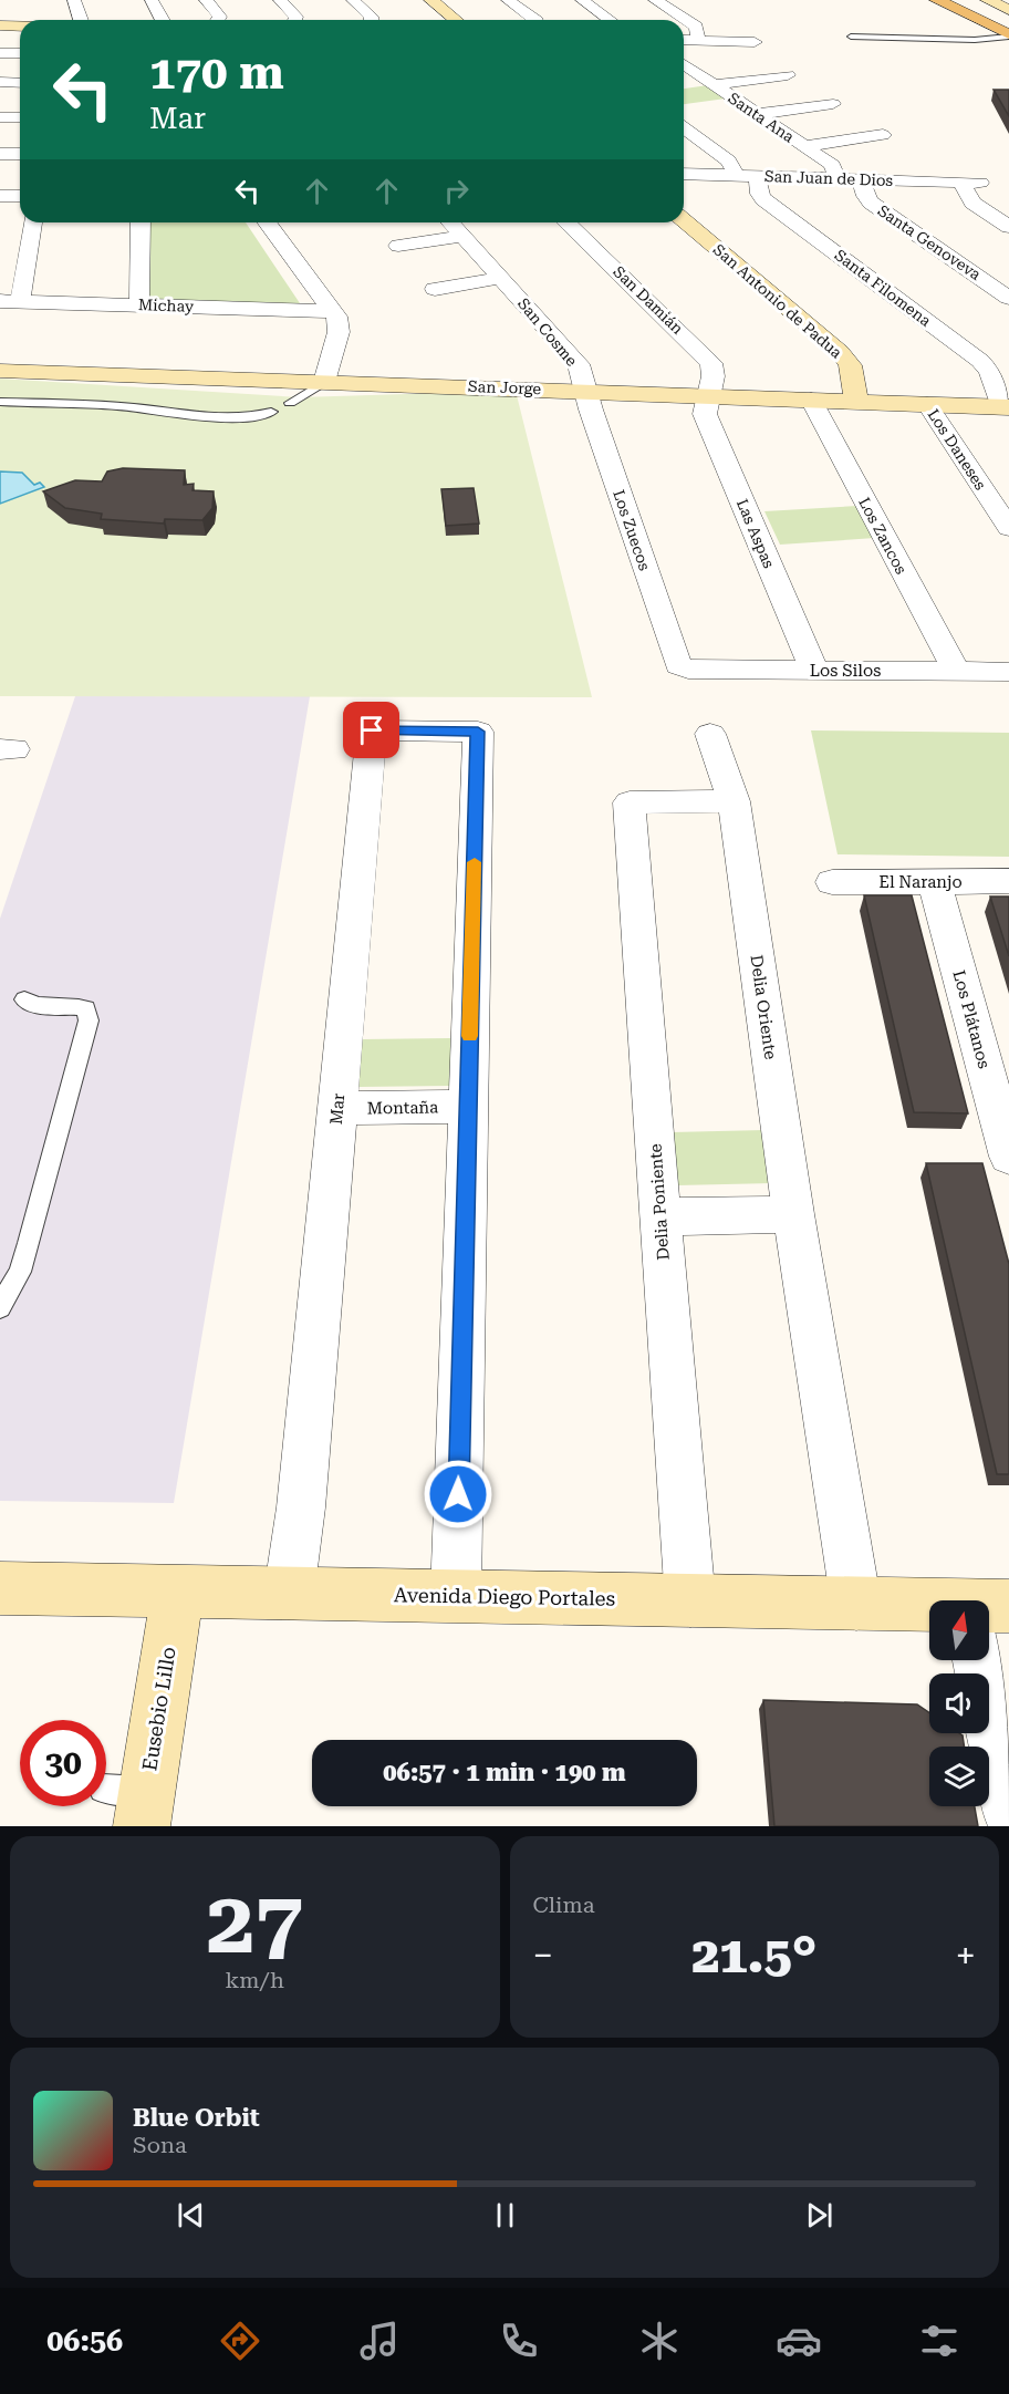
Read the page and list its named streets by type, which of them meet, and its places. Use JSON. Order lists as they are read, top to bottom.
{
  "streets": {
    "street": [
      "Santa Ana",
      "San Juan de Dios",
      "Santa Genoveva",
      "Santa Filomena",
      "San Damián",
      "San Antonio de Padua",
      "Michay",
      "San Cosme",
      "San Jorge",
      "Los Daneses",
      "Los Zuecos",
      "Las Aspas",
      "Los Zancos",
      "Los Silos",
      "El Naranjo",
      "Delia Oriente",
      "Los Plátanos",
      "Montaña",
      "Mar",
      "Delia Poniente",
      "Avenida Diego Portales",
      "Eusebio Lillo"
    ]
  },
  "crossings": [
    ["Santa Ana", "San Juan de Dios"],
    ["San Juan de Dios", "Santa Genoveva"],
    ["San Juan de Dios", "Santa Filomena"],
    ["Santa Filomena", "San Jorge"],
    ["San Damián", "San Jorge"],
    ["San Damián", "Las Aspas"],
    ["San Antonio de Padua", "San Jorge"],
    ["San Cosme", "San Jorge"],
    ["San Cosme", "Los Zuecos"],
    ["San Jorge", "Los Daneses"],
    ["San Jorge", "Los Zuecos"],
    ["San Jorge", "Las Aspas"],
    ["San Jorge", "Los Zancos"],
    ["Los Zuecos", "Los Silos"],
    ["Las Aspas", "Los Silos"],
    ["Los Zancos", "Los Silos"],
    ["El Naranjo", "Los Plátanos"],
    ["Delia Oriente", "Delia Poniente"],
    ["Delia Oriente", "Avenida Diego Portales"],
    ["Montaña", "Mar"],
    ["Mar", "Avenida Diego Portales"],
    ["Delia Poniente", "Avenida Diego Portales"],
    ["Avenida Diego Portales", "Eusebio Lillo"]
  ],
  "north": "top",
  "page": {
    "turn": ["170 m", "Mar"],
    "limit": "30",
    "trip": "06:57 · 1 min · 190 m",
    "tile": [
      ["27", "km/h"],
      "Clima"
    ],
    "heat": ["−", "21.5°", "+"],
    "song": ["Blue Orbit", "Sona"],
    "tabs": "06:56"
  }
}
